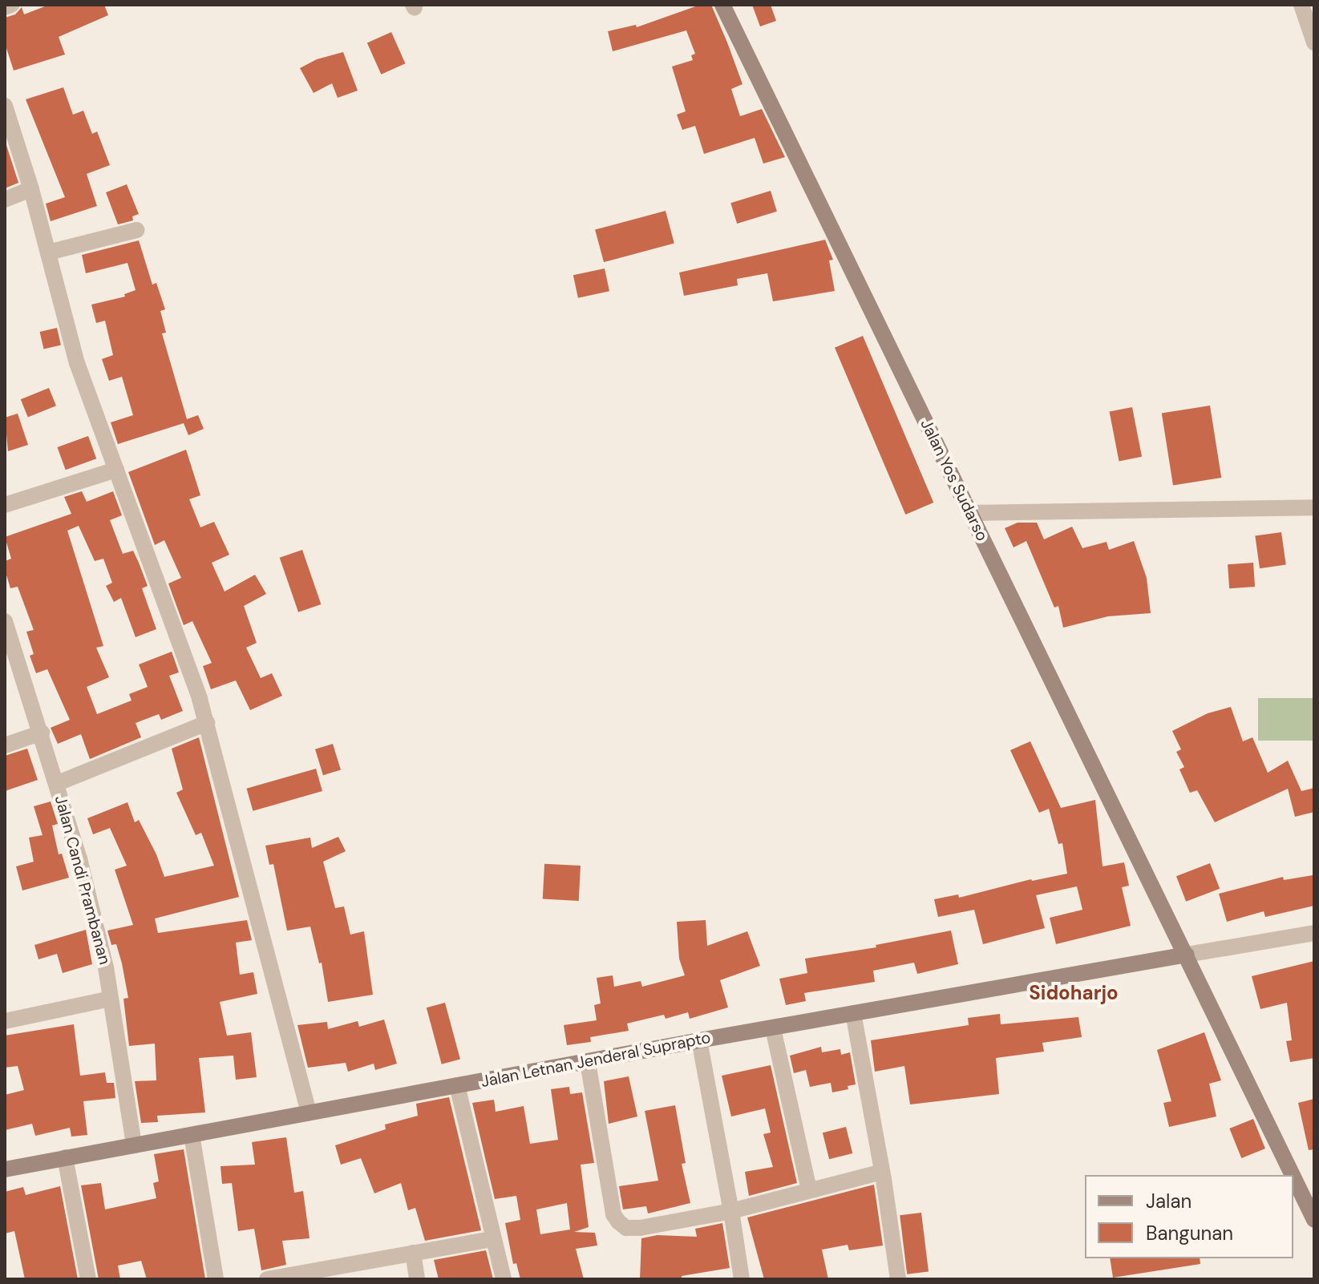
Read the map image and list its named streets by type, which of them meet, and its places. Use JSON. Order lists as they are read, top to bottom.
{
  "streets": {
    "main road": ["Jalan Yos Sudarso", "Jalan Letnan Jenderal Suprapto"],
    "street": ["Jalan Candi Prambanan"]
  },
  "crossings": [
    ["Jalan Yos Sudarso", "Jalan Letnan Jenderal Suprapto"],
    ["Jalan Candi Prambanan", "Jalan Letnan Jenderal Suprapto"]
  ],
  "districts": ["Sidoharjo"],
  "legend": ["Jalan", "Bangunan"]
}
